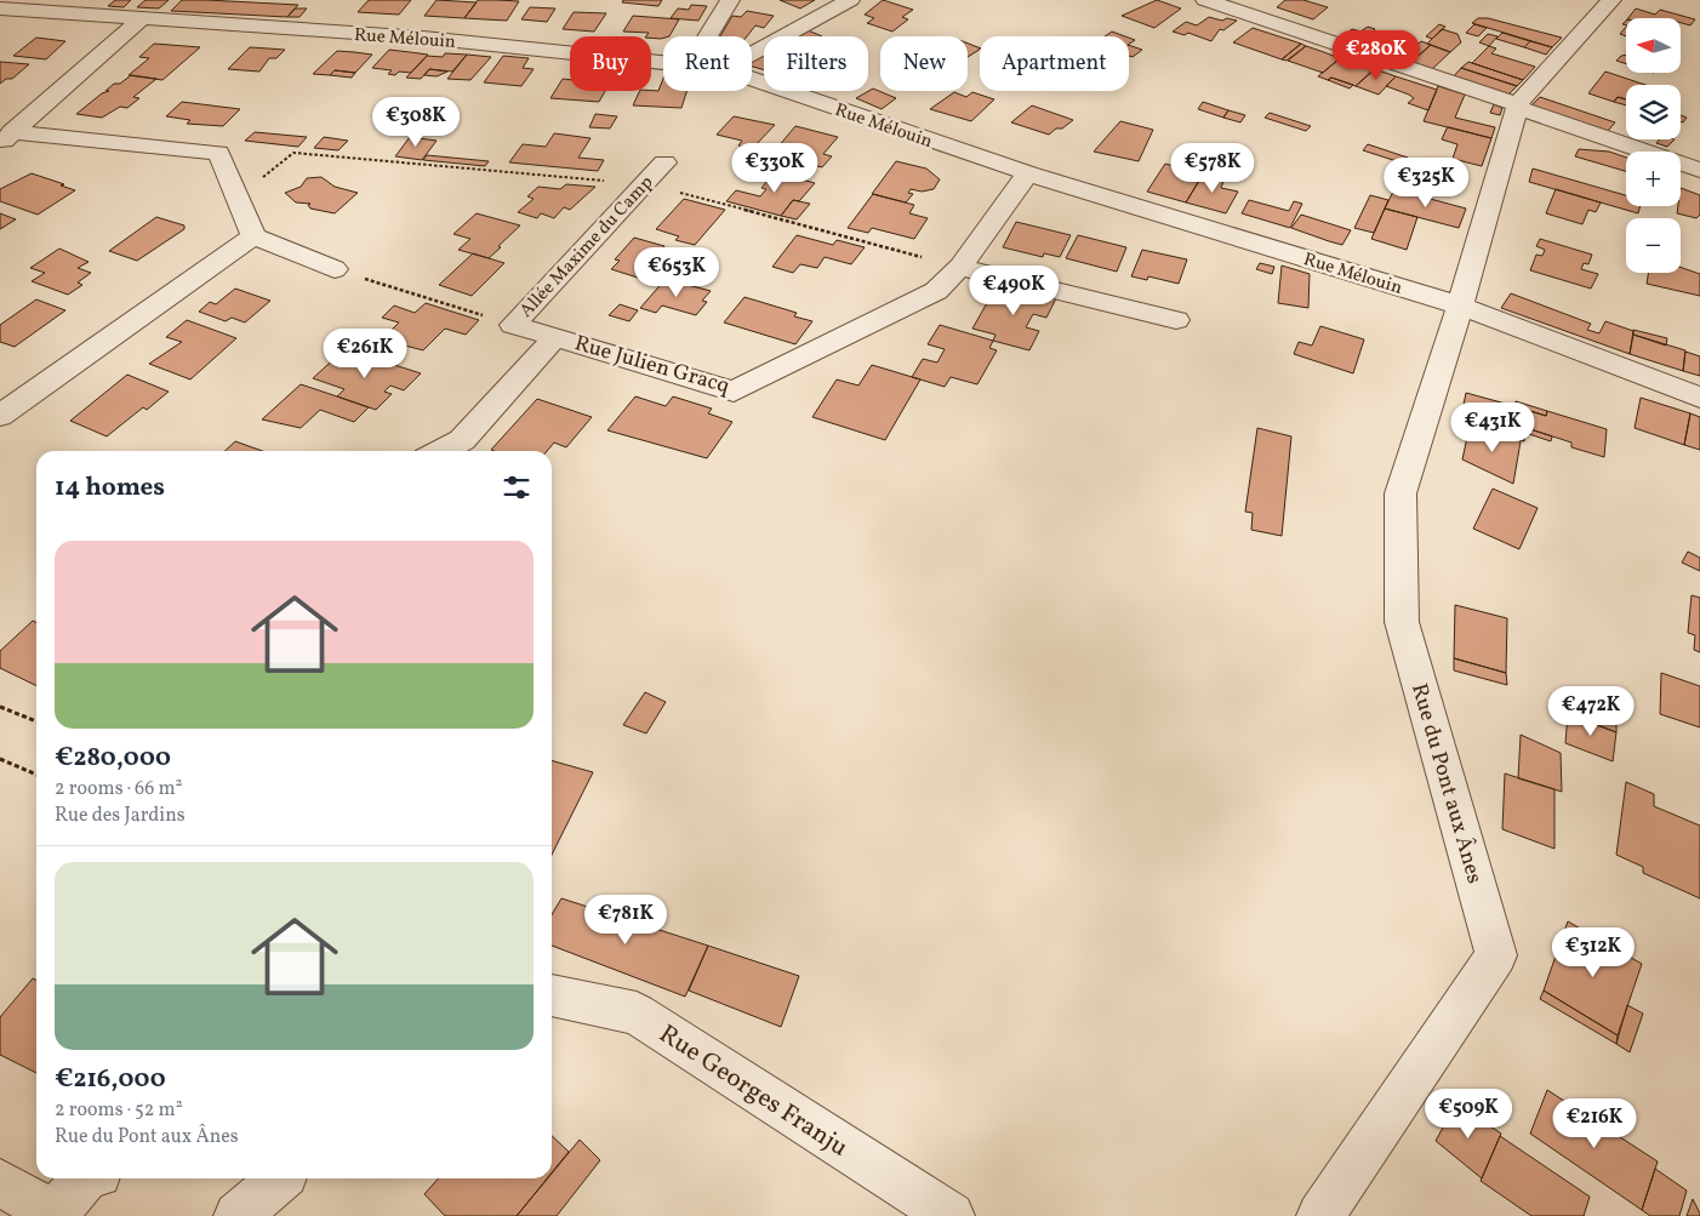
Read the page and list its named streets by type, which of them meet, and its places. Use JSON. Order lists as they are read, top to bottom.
{
  "streets": {
    "street": [
      "Rue Mélouin",
      "Allée Maxime du Camp",
      "Rue Julien Gracq",
      "Rue du Pont aux Ânes",
      "Rue Georges Franju"
    ]
  },
  "crossings": [
    ["Rue Mélouin", "Rue Julien Gracq"],
    ["Rue Mélouin", "Rue du Pont aux Ânes"],
    ["Allée Maxime du Camp", "Rue Julien Gracq"]
  ],
  "north": "left",
  "page": {
    "map_buttons": ["+", "−"],
    "price": [
      "€280K",
      "€308K",
      "€330K",
      "€578K",
      "€325K",
      "€653K",
      "€490K",
      "€261K",
      "€431K",
      "€472K",
      "€781K",
      "€312K",
      "€509K",
      "€216K"
    ],
    "chip": [
      "Buy",
      "Rent",
      "Filters",
      "New",
      "Apartment"
    ],
    "heading": "14 homes",
    "list": [
      {
        "name": "€280,000",
        "note": "2 rooms · 66 m² · Rue des Jardins"
      },
      {
        "name": "€216,000",
        "note": "2 rooms · 52 m² · Rue du Pont aux Ânes"
      }
    ]
  }
}
